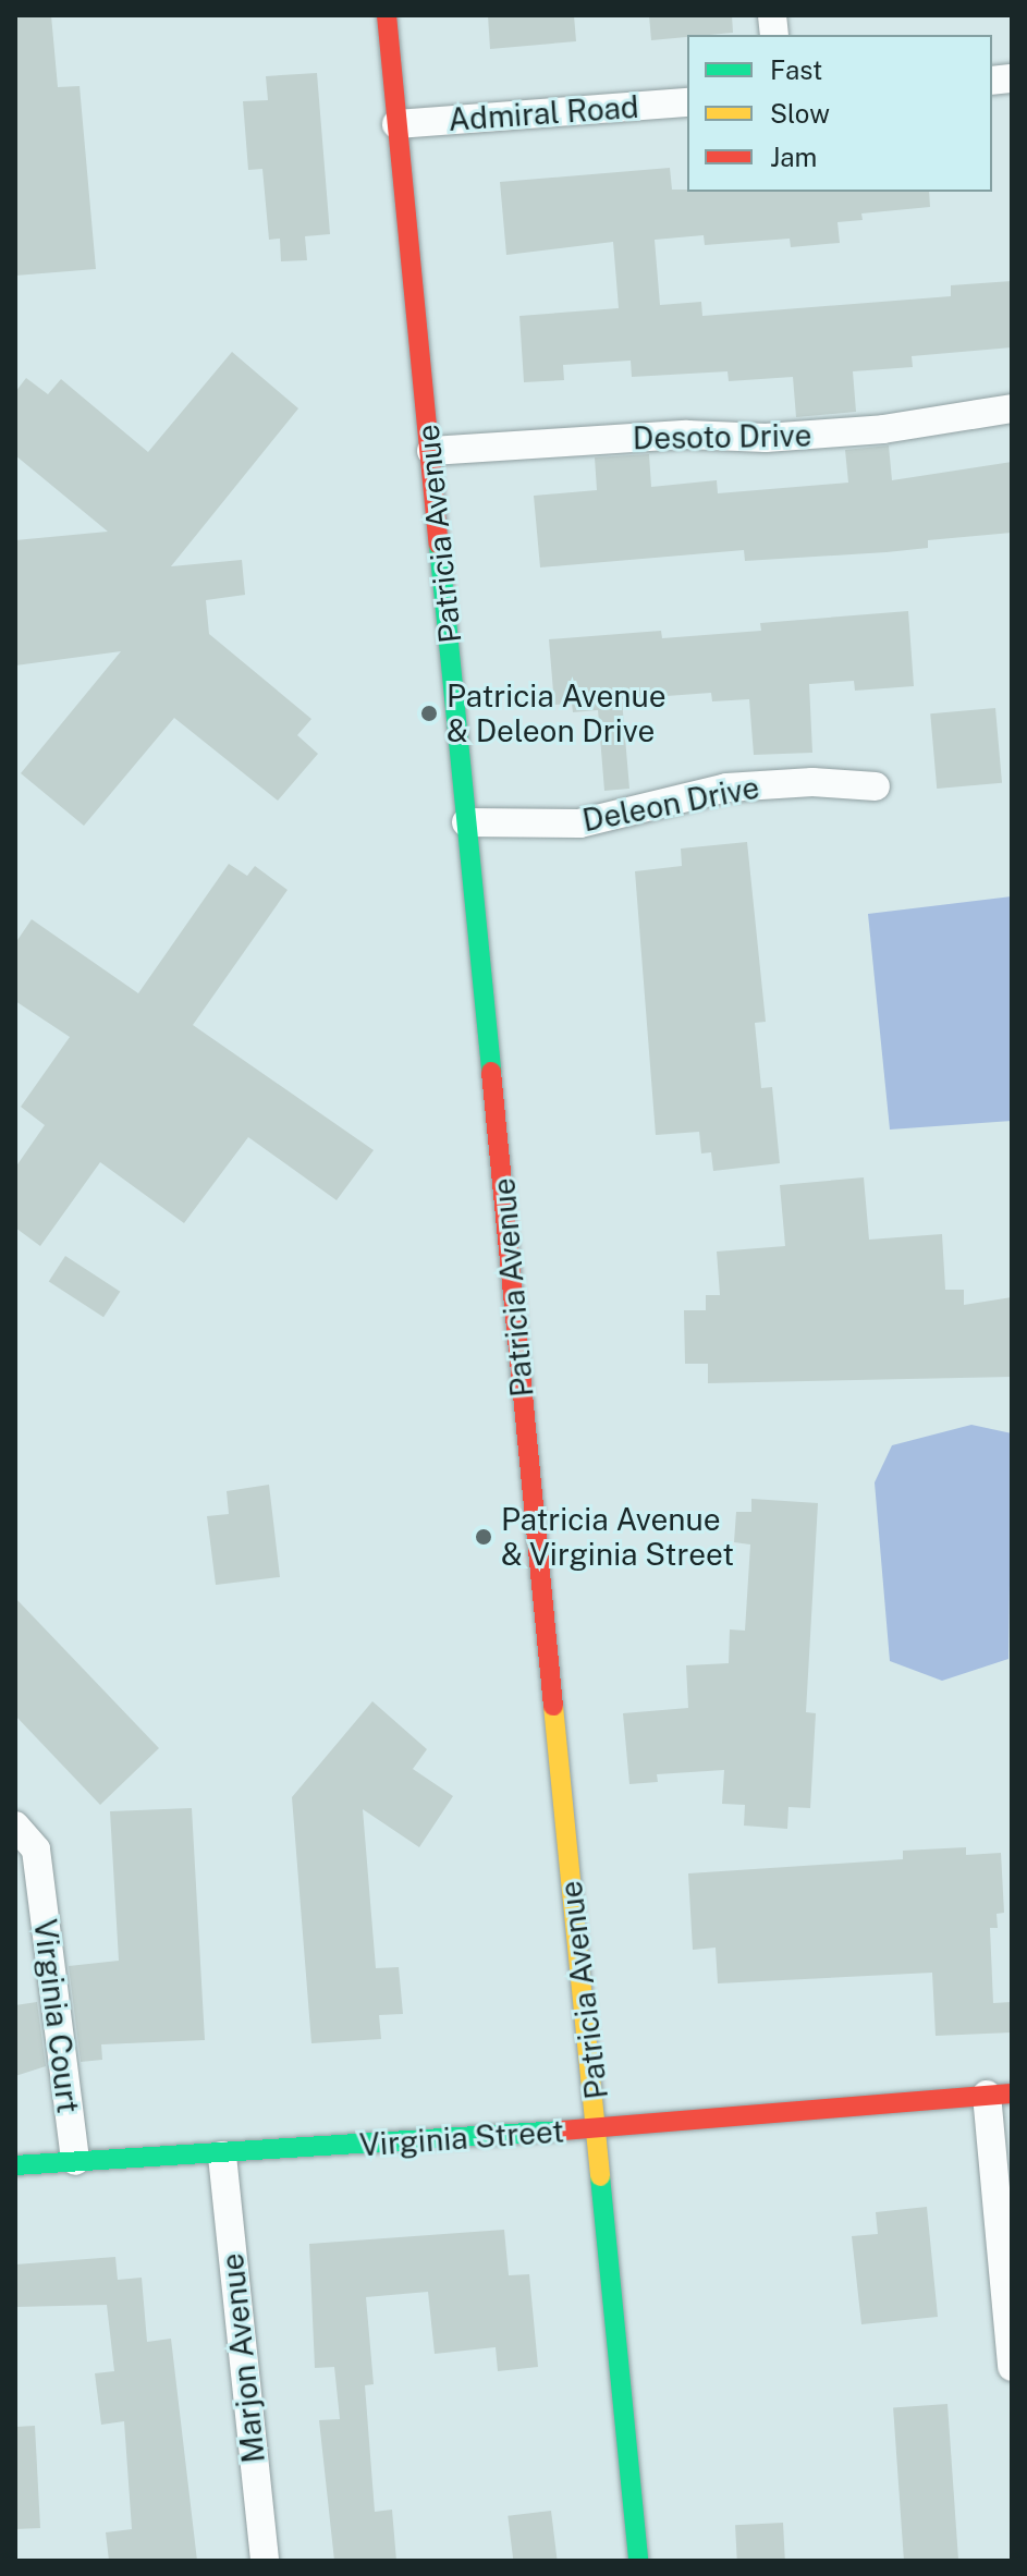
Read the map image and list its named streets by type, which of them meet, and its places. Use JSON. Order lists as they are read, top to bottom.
{
  "streets": {
    "street": [
      "Admiral Road",
      "Desoto Drive",
      "Patricia Avenue",
      "Deleon Drive",
      "Virginia Court",
      "Virginia Street",
      "Marjon Avenue"
    ]
  },
  "crossings": [
    ["Admiral Road", "Patricia Avenue"],
    ["Desoto Drive", "Patricia Avenue"],
    ["Patricia Avenue", "Deleon Drive"],
    ["Patricia Avenue", "Virginia Street"],
    ["Virginia Court", "Virginia Street"],
    ["Virginia Street", "Marjon Avenue"]
  ],
  "places": ["Patricia Avenue & Deleon Drive", "Patricia Avenue & Virginia Street"],
  "legend": ["Fast", "Slow", "Jam"]
}
